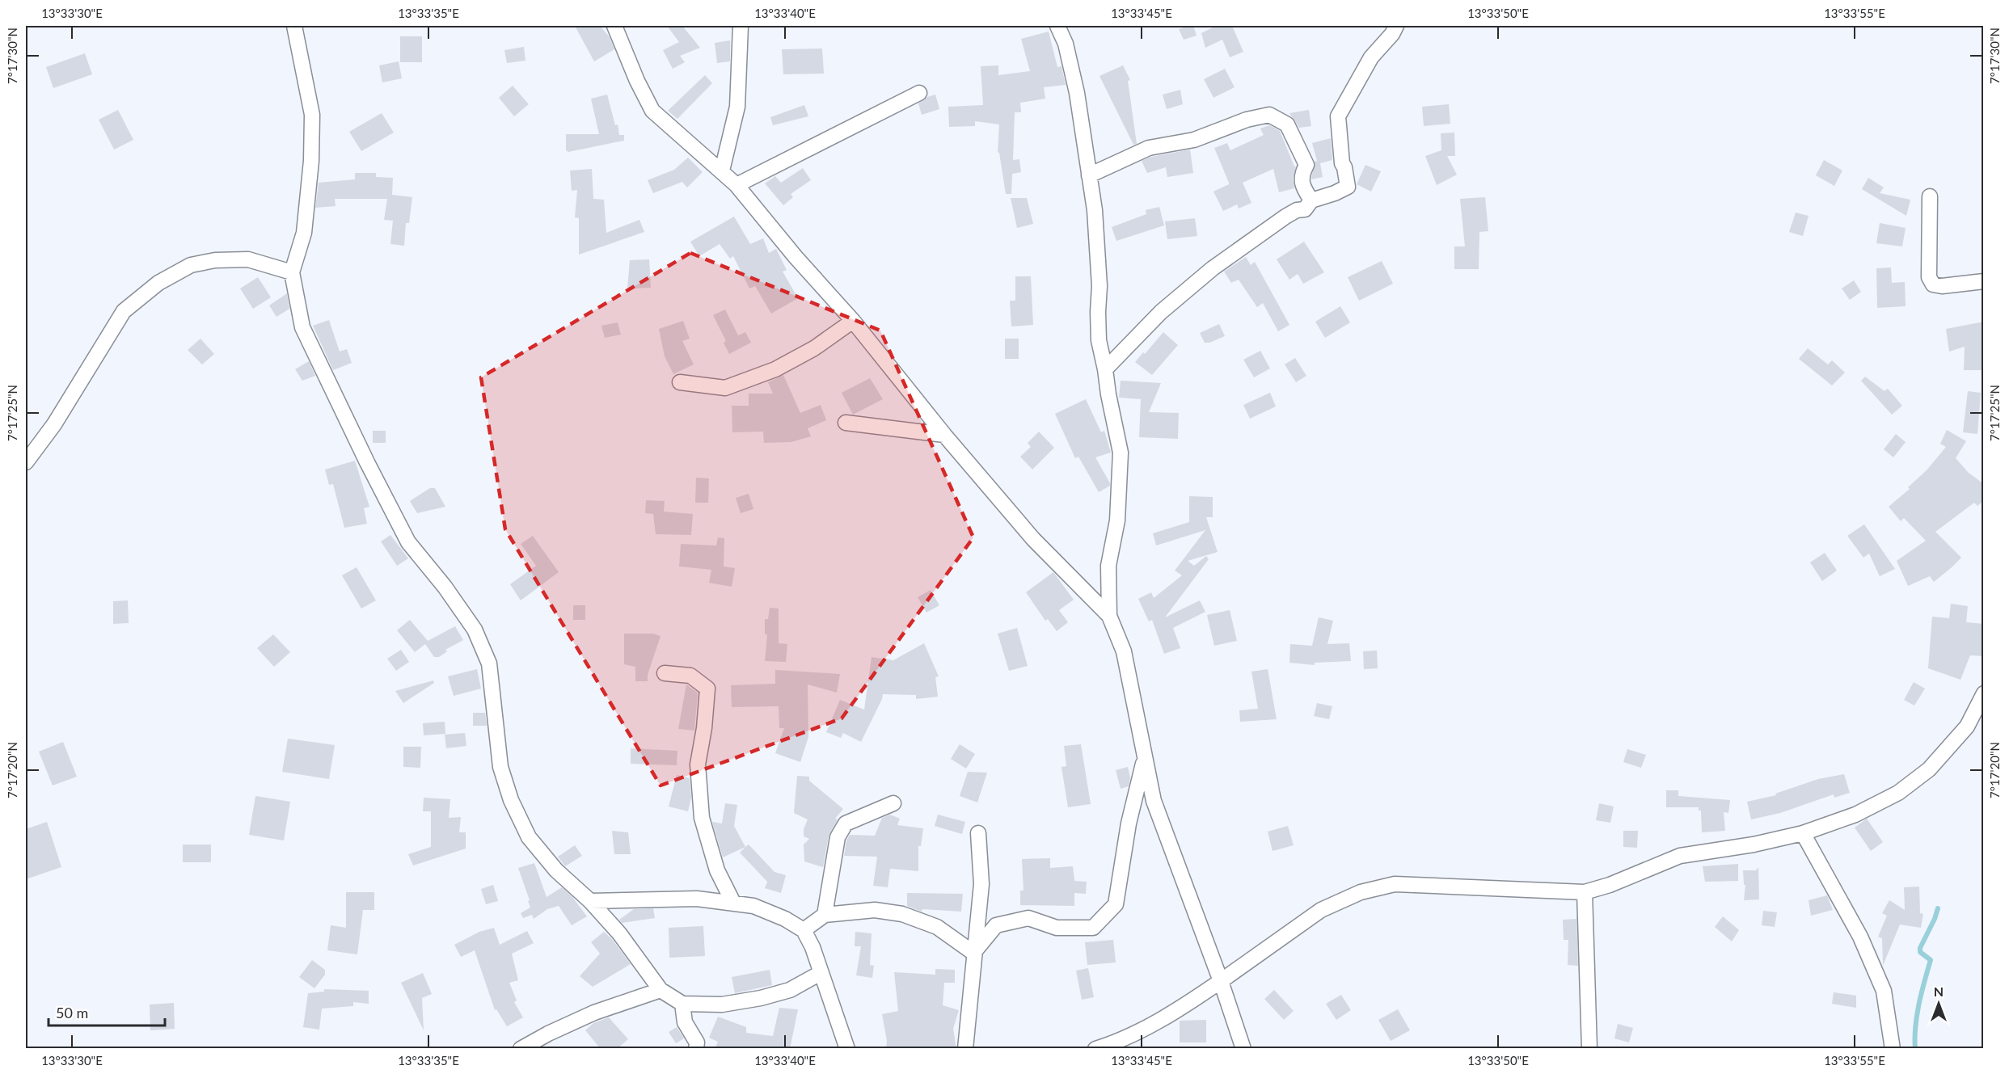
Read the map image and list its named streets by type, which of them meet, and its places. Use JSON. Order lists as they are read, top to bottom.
{
  "scale_bar": "50 m",
  "north": "top",
  "coordinates": [
    "13°33'30\"E",
    "13°33'35\"E",
    "13°33'40\"E",
    "13°33'45\"E",
    "13°33'50\"E",
    "13°33'55\"E",
    "7°17'30\"N",
    "7°17'25\"N",
    "7°17'20\"N"
  ]
}
